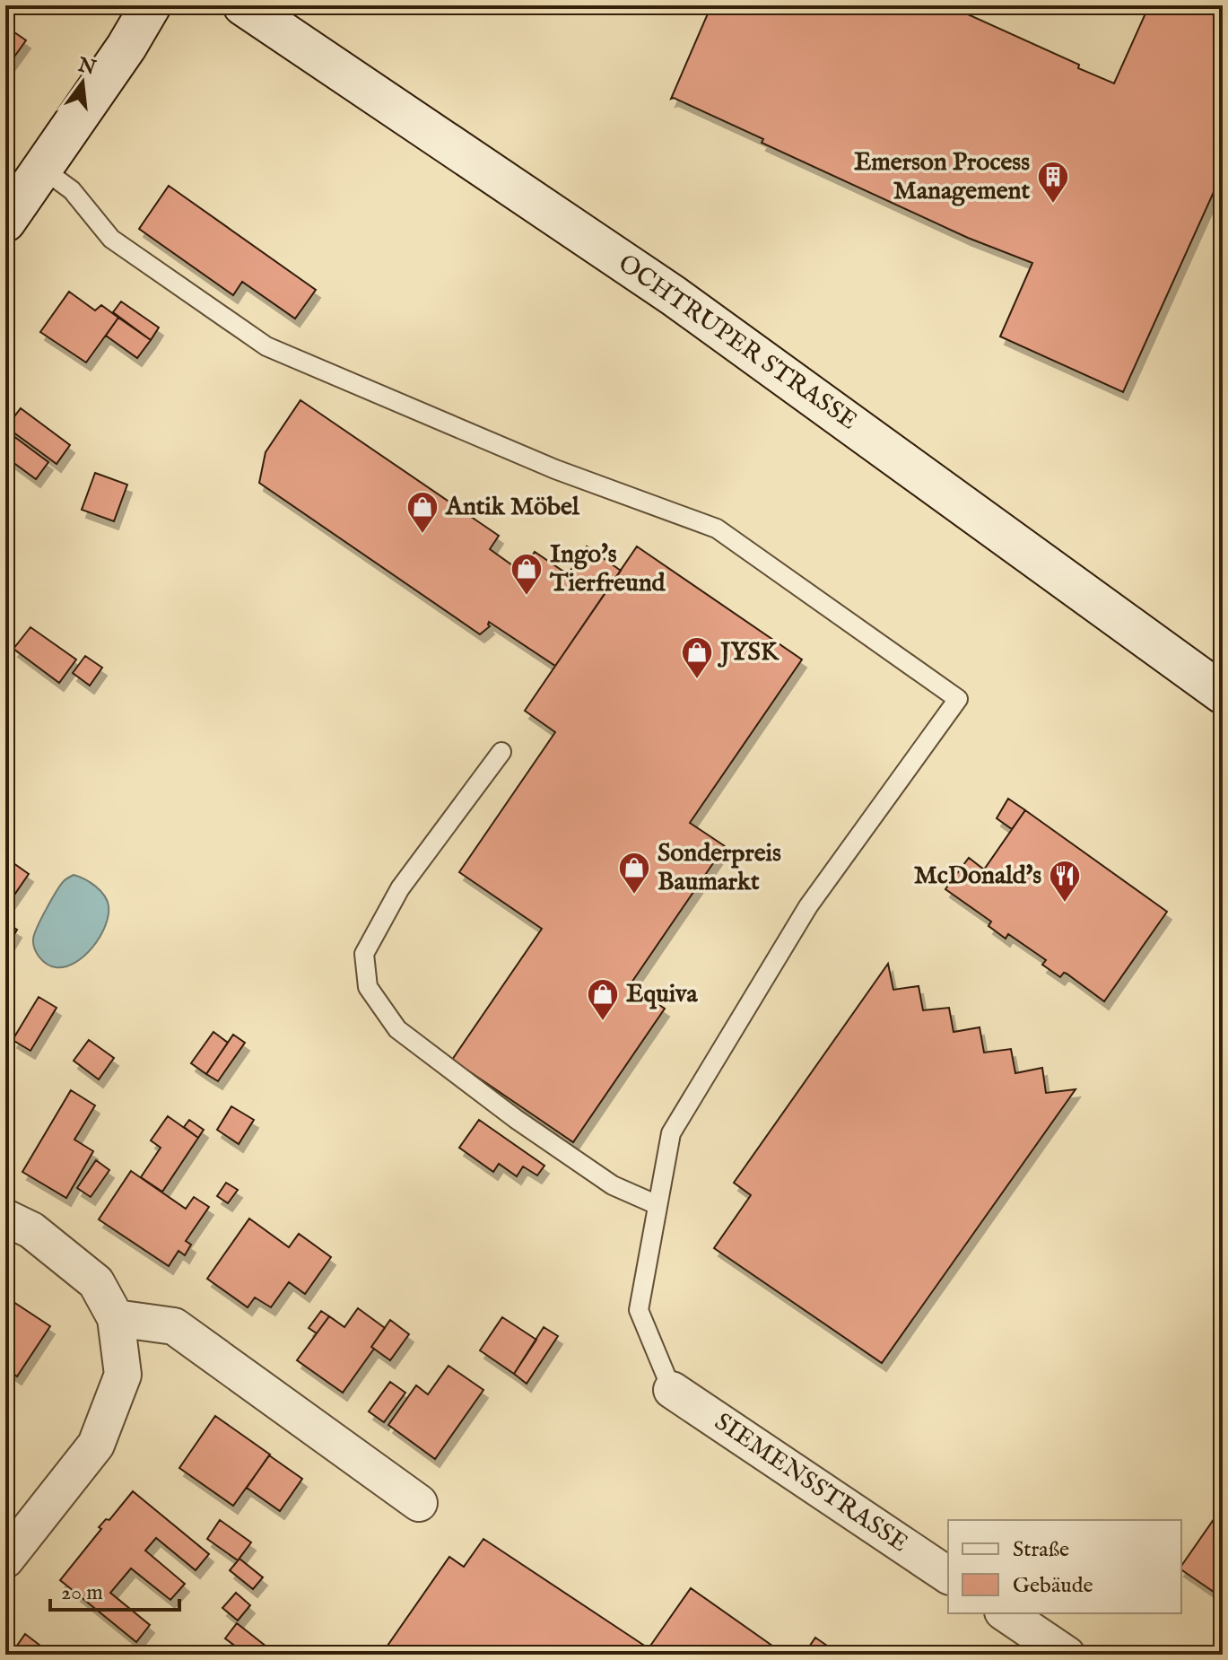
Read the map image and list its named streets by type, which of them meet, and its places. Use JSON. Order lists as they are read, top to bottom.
{
  "streets": {
    "main road": ["OCHTRUPER STRASSE"],
    "street": ["SIEMENSSTRASSE"]
  },
  "places": {
    "building": ["Emerson Process Management"],
    "shop": [
      "Antik Möbel",
      "Ingo's Tierfreund",
      "JYSK",
      "Sonderpreis Baumarkt",
      "Equiva"
    ],
    "restaurant": ["McDonald's"]
  },
  "legend": ["Straße", "Gebäude"],
  "scale_bar": "20 m",
  "north": "top"
}
